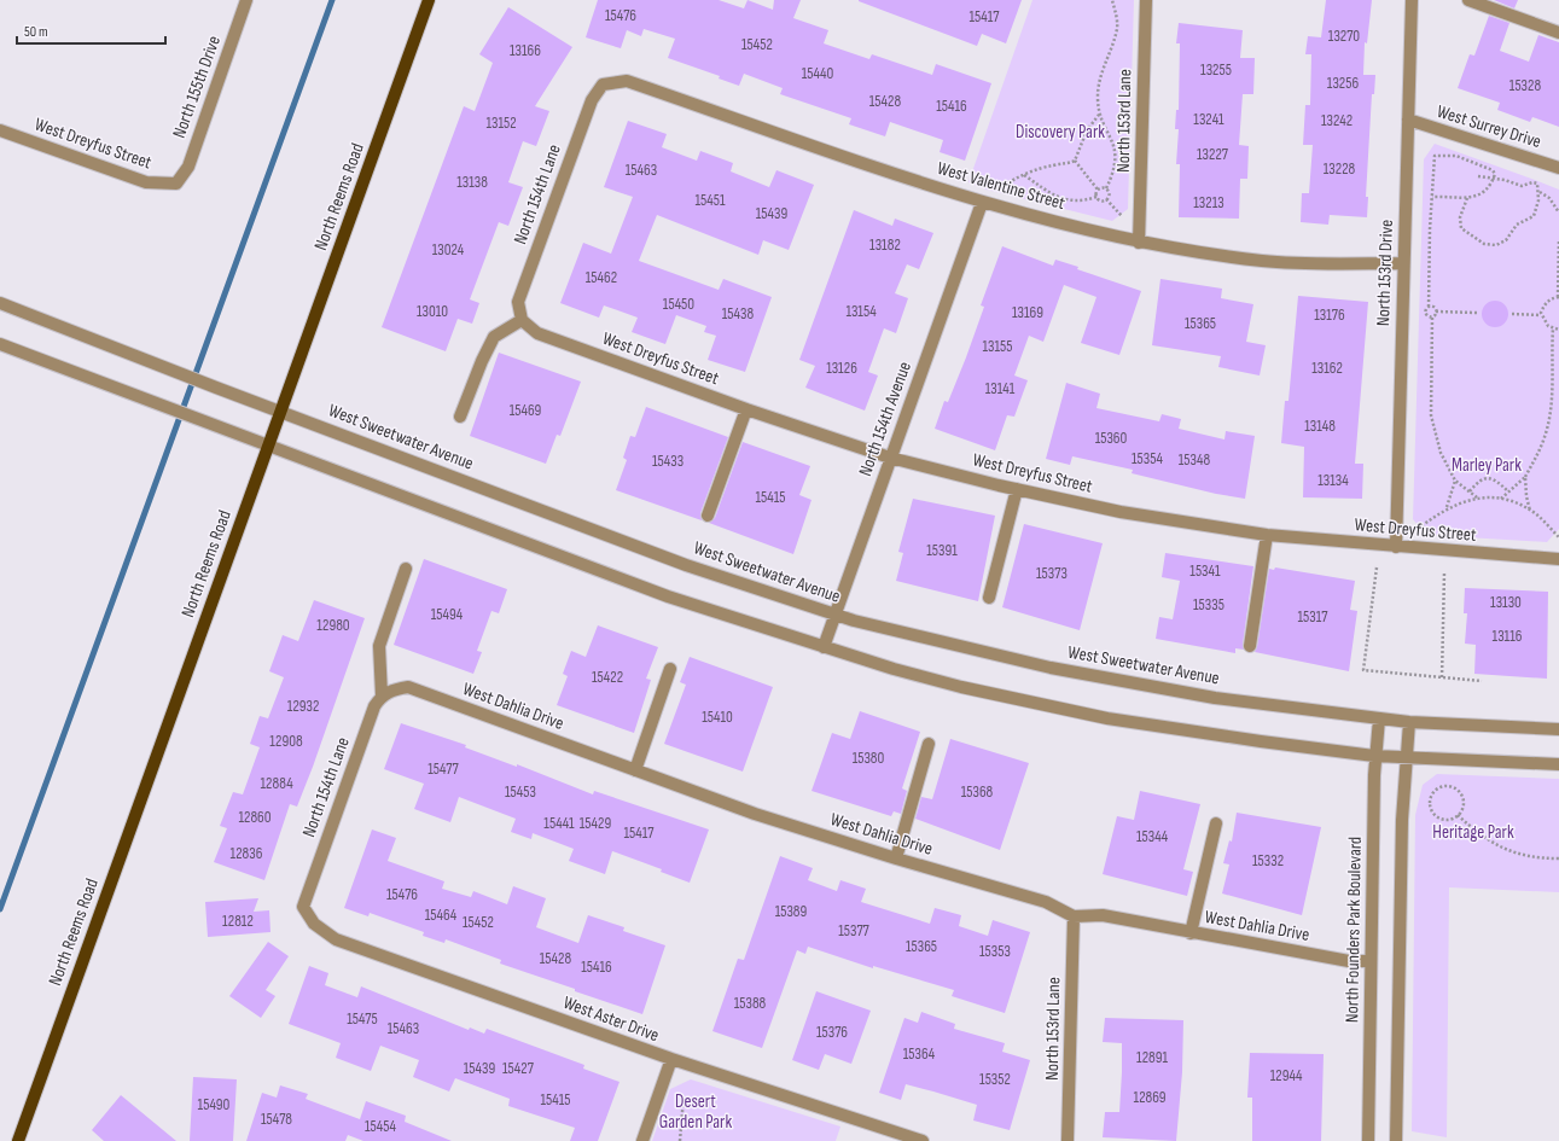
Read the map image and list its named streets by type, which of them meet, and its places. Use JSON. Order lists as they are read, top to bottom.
{
  "streets": {
    "main road": ["North Reems Road"],
    "street": [
      "North 155th Drive",
      "North 153rd Lane",
      "West Surrey Drive",
      "West Dreyfus Street",
      "West Valentine Street",
      "North 154th Lane",
      "North 153rd Drive",
      "North 154th Avenue",
      "West Sweetwater Avenue",
      "West Dahlia Drive",
      "North Founders Park Boulevard",
      "West Aster Drive"
    ]
  },
  "crossings": [
    ["North 155th Drive", "West Dreyfus Street"],
    ["North 153rd Lane", "West Valentine Street"],
    ["North 153rd Lane", "West Dahlia Drive"],
    ["West Surrey Drive", "North 153rd Drive"],
    ["West Dreyfus Street", "North 154th Lane"],
    ["West Dreyfus Street", "North 153rd Drive"],
    ["West Dreyfus Street", "North 154th Avenue"],
    ["West Valentine Street", "North 154th Lane"],
    ["West Valentine Street", "North 153rd Drive"],
    ["West Valentine Street", "North 154th Avenue"],
    ["North 154th Lane", "West Dahlia Drive"],
    ["North 154th Lane", "West Aster Drive"],
    ["North Reems Road", "West Sweetwater Avenue"],
    ["North 154th Avenue", "West Sweetwater Avenue"],
    ["West Sweetwater Avenue", "North Founders Park Boulevard"],
    ["West Dahlia Drive", "North Founders Park Boulevard"]
  ],
  "parks": [
    "Discovery Park",
    "Marley Park",
    "Heritage Park",
    "Desert Garden Park"
  ],
  "house_numbers": [
    "15476",
    "15417",
    "13270",
    "15452",
    "13166",
    "13255",
    "15440",
    "13256",
    "15328",
    "15428",
    "15416",
    "13241",
    "13242",
    "13152",
    "13227",
    "13228",
    "15463",
    "13138",
    "15451",
    "13213",
    "15439",
    "13182",
    "13024",
    "15462",
    "15450",
    "13010",
    "13154",
    "13169",
    "15438",
    "13176",
    "15365",
    "13155",
    "13126",
    "13162",
    "13141",
    "15469",
    "13148",
    "15360",
    "15354",
    "15348",
    "15433",
    "13134",
    "15415",
    "15391",
    "15341",
    "15373",
    "13130",
    "15335",
    "15494",
    "15317",
    "12980",
    "13116",
    "15422",
    "12932",
    "15410",
    "12908",
    "15380",
    "15477",
    "12884",
    "15453",
    "15368",
    "12860",
    "15441",
    "15429",
    "15417",
    "15344",
    "12836",
    "15332",
    "15476",
    "15389",
    "15464",
    "12812",
    "15452",
    "15377",
    "15365",
    "15353",
    "15428",
    "15416",
    "15388",
    "15475",
    "15463",
    "15376",
    "15364",
    "12891",
    "15439",
    "15427",
    "12944",
    "15352",
    "12869",
    "15415",
    "15490",
    "15478",
    "15454"
  ],
  "scale_bar": "50 m"
}
